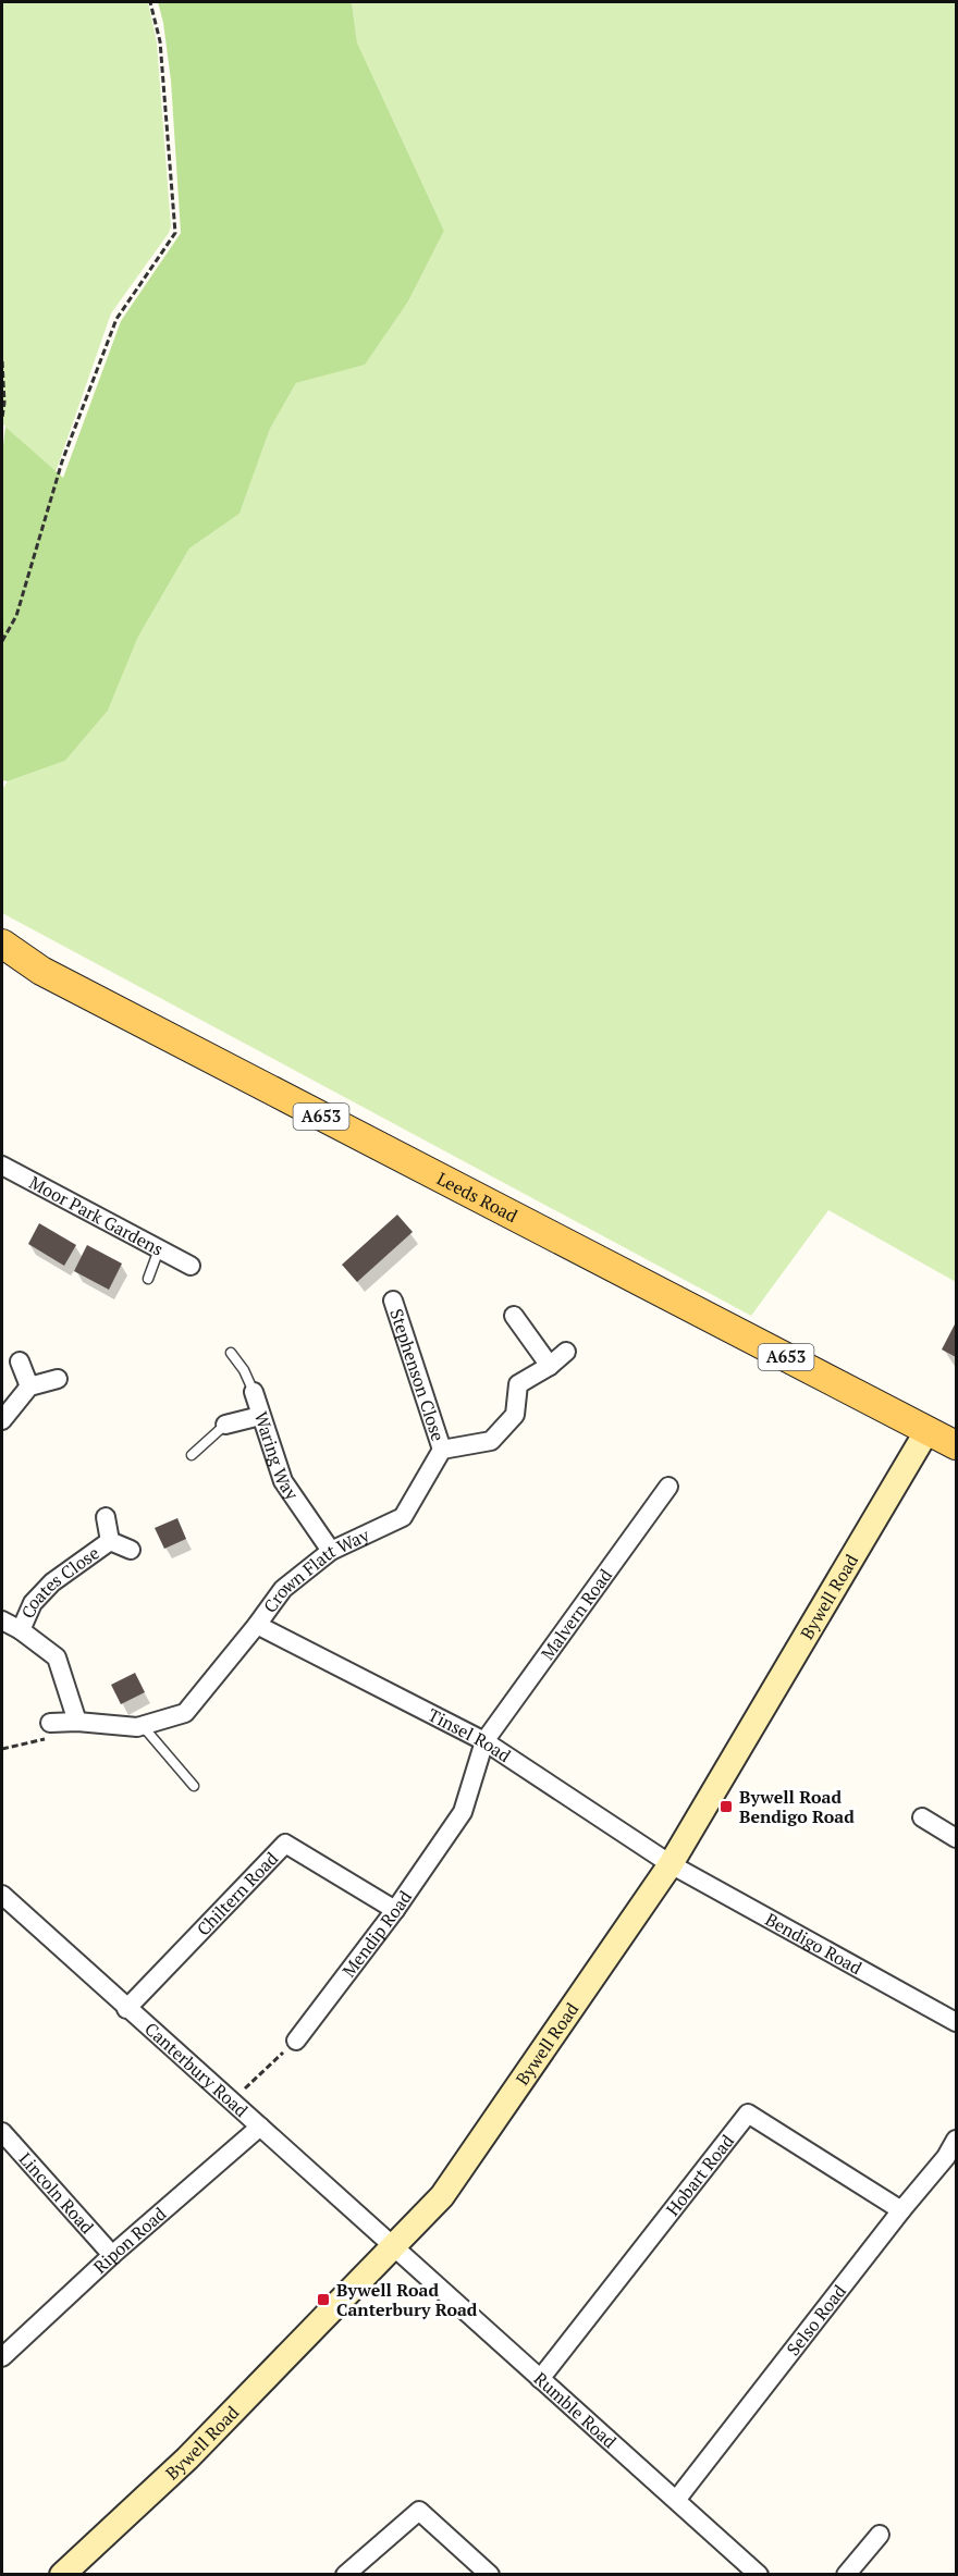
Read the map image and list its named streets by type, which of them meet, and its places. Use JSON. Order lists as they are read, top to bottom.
{
  "streets": {
    "main road": ["A653", "Leeds Road"],
    "street": [
      "Moor Park Gardens",
      "Stephenson Close",
      "Waring Way",
      "Crown Flatt Way",
      "Coates Close",
      "Bywell Road",
      "Malvern Road",
      "Tinsel Road",
      "Chiltern Road",
      "Mendip Road",
      "Bendigo Road",
      "Canterbury Road",
      "Hobart Road",
      "Lincoln Road",
      "Ripon Road",
      "Selso Road",
      "Rumble Road"
    ]
  },
  "crossings": [
    ["Leeds Road", "Bywell Road"],
    ["Stephenson Close", "Crown Flatt Way"],
    ["Waring Way", "Crown Flatt Way"],
    ["Crown Flatt Way", "Coates Close"],
    ["Crown Flatt Way", "Tinsel Road"],
    ["Bywell Road", "Tinsel Road"],
    ["Bywell Road", "Bendigo Road"],
    ["Bywell Road", "Canterbury Road"],
    ["Bywell Road", "Rumble Road"],
    ["Malvern Road", "Tinsel Road"],
    ["Malvern Road", "Mendip Road"],
    ["Tinsel Road", "Mendip Road"],
    ["Tinsel Road", "Bendigo Road"],
    ["Chiltern Road", "Mendip Road"],
    ["Chiltern Road", "Canterbury Road"],
    ["Canterbury Road", "Ripon Road"],
    ["Canterbury Road", "Rumble Road"],
    ["Hobart Road", "Selso Road"],
    ["Hobart Road", "Rumble Road"],
    ["Lincoln Road", "Ripon Road"],
    ["Selso Road", "Rumble Road"]
  ],
  "places": {
    "transit": ["Bywell Road Bendigo Road", "Bywell Road Canterbury Road"]
  }
}
